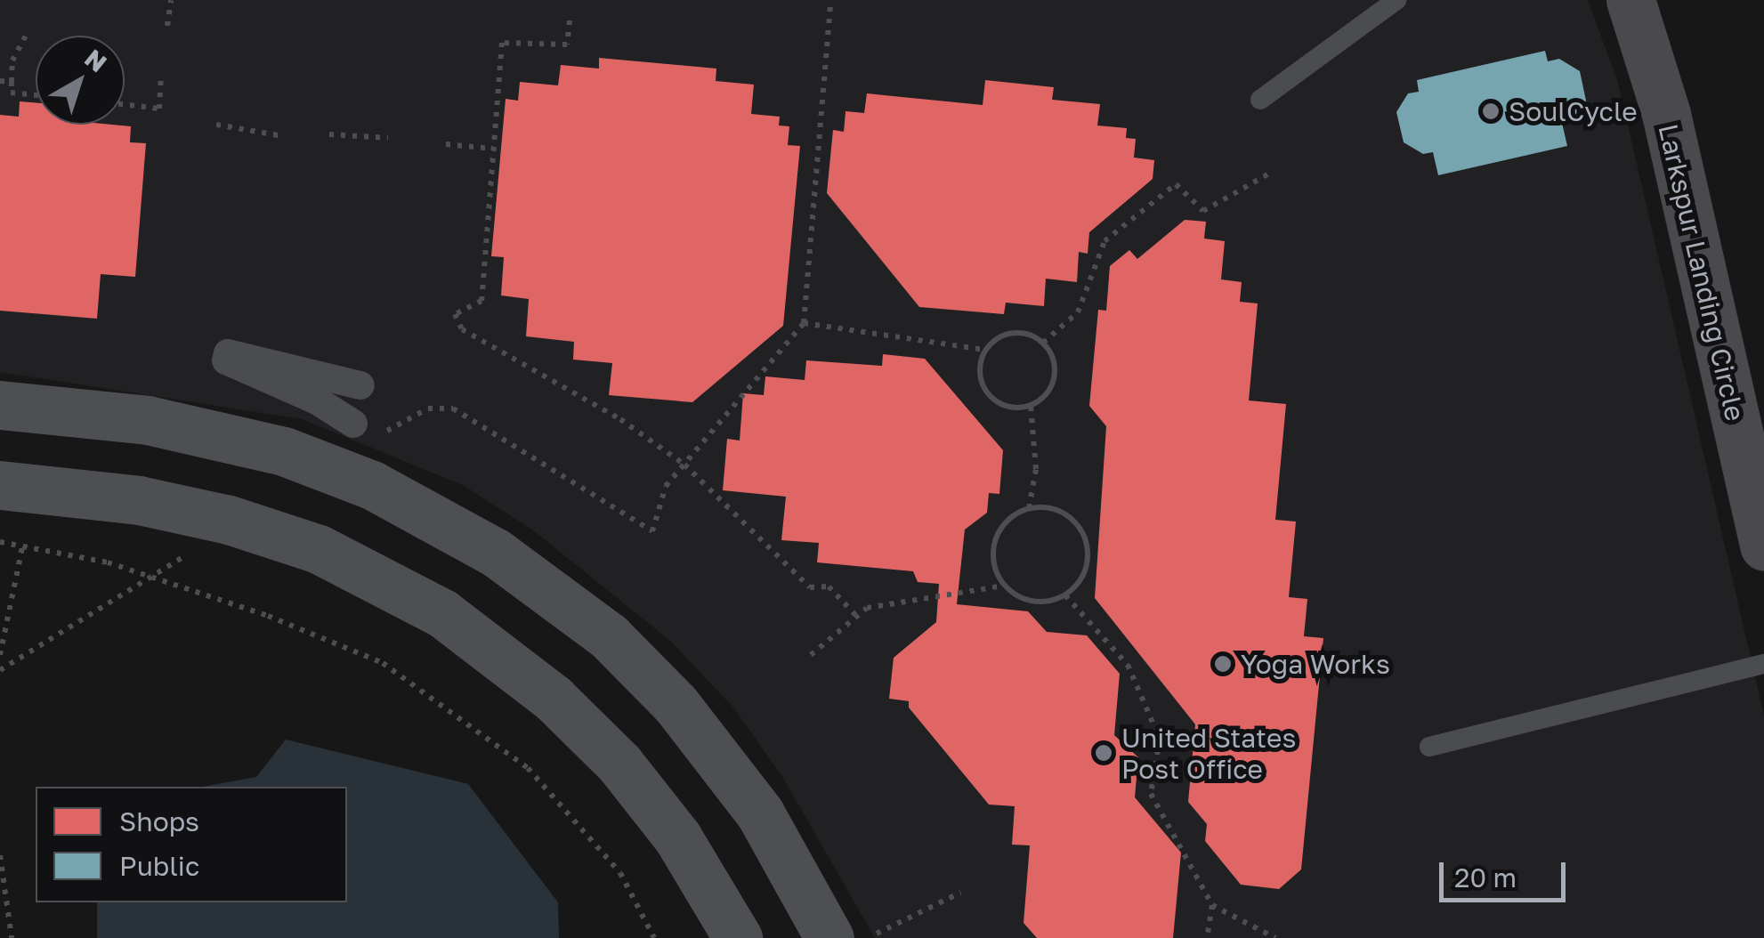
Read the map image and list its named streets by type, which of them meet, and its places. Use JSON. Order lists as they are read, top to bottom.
{
  "streets": {
    "main road": ["Larkspur Landing Circle"]
  },
  "places": ["SoulCycle", "Yoga Works", "United States Post Office"],
  "legend": ["Shops", "Public"],
  "scale_bar": "20 m",
  "north": "top right"
}
